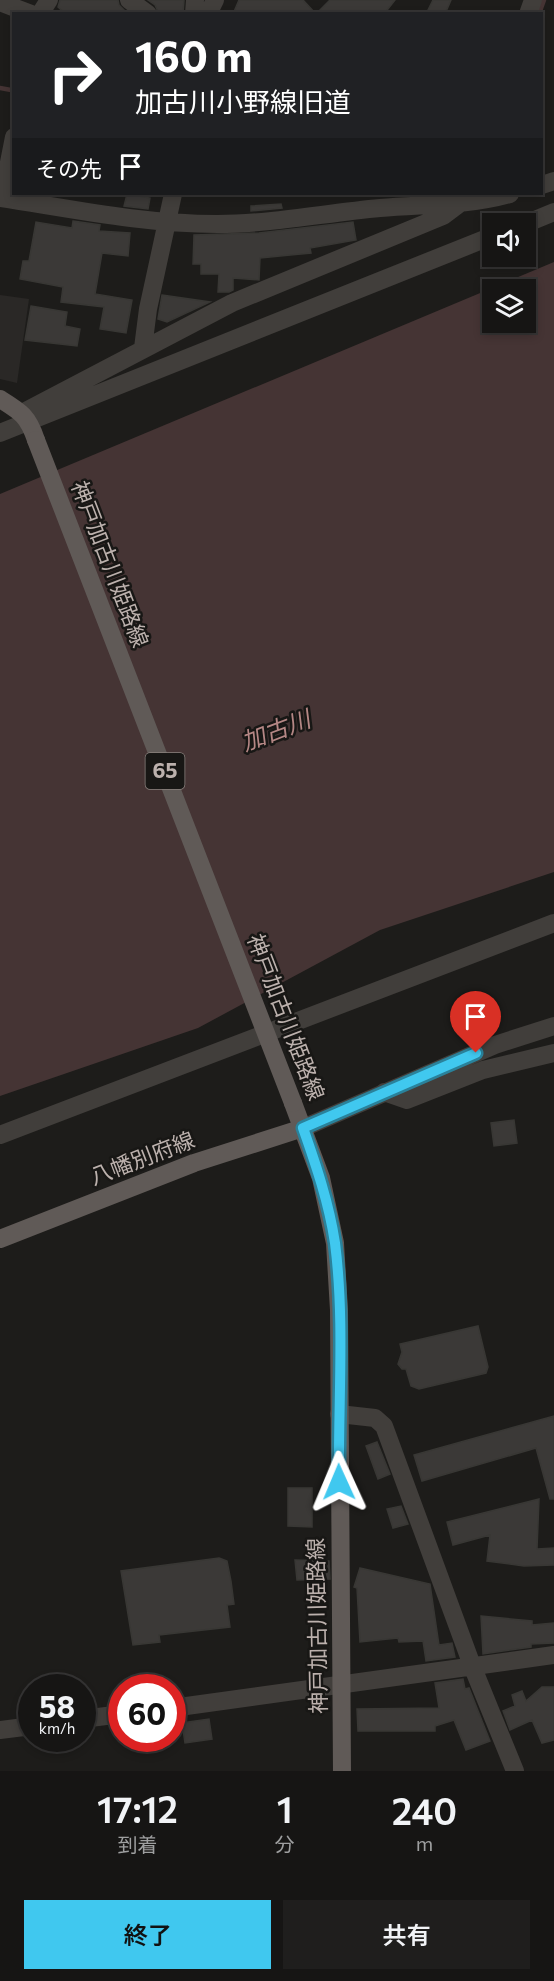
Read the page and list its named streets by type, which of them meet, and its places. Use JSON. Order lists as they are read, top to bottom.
{
  "streets": {
    "main road": ["神戸加古川姫路線", "65", "八幡別府線"]
  },
  "crossings": [
    ["神戸加古川姫路線", "八幡別府線"]
  ],
  "water": ["加古川"],
  "page": {
    "turn": ["160 m", "加古川小野線旧道"],
    "then": "その先",
    "speed": "58 km/h",
    "limit": "60",
    "eta": [
      "17:12",
      "到着",
      "1",
      "分",
      "240",
      "m"
    ],
    "buttons": ["終了", "共有"]
  }
}
